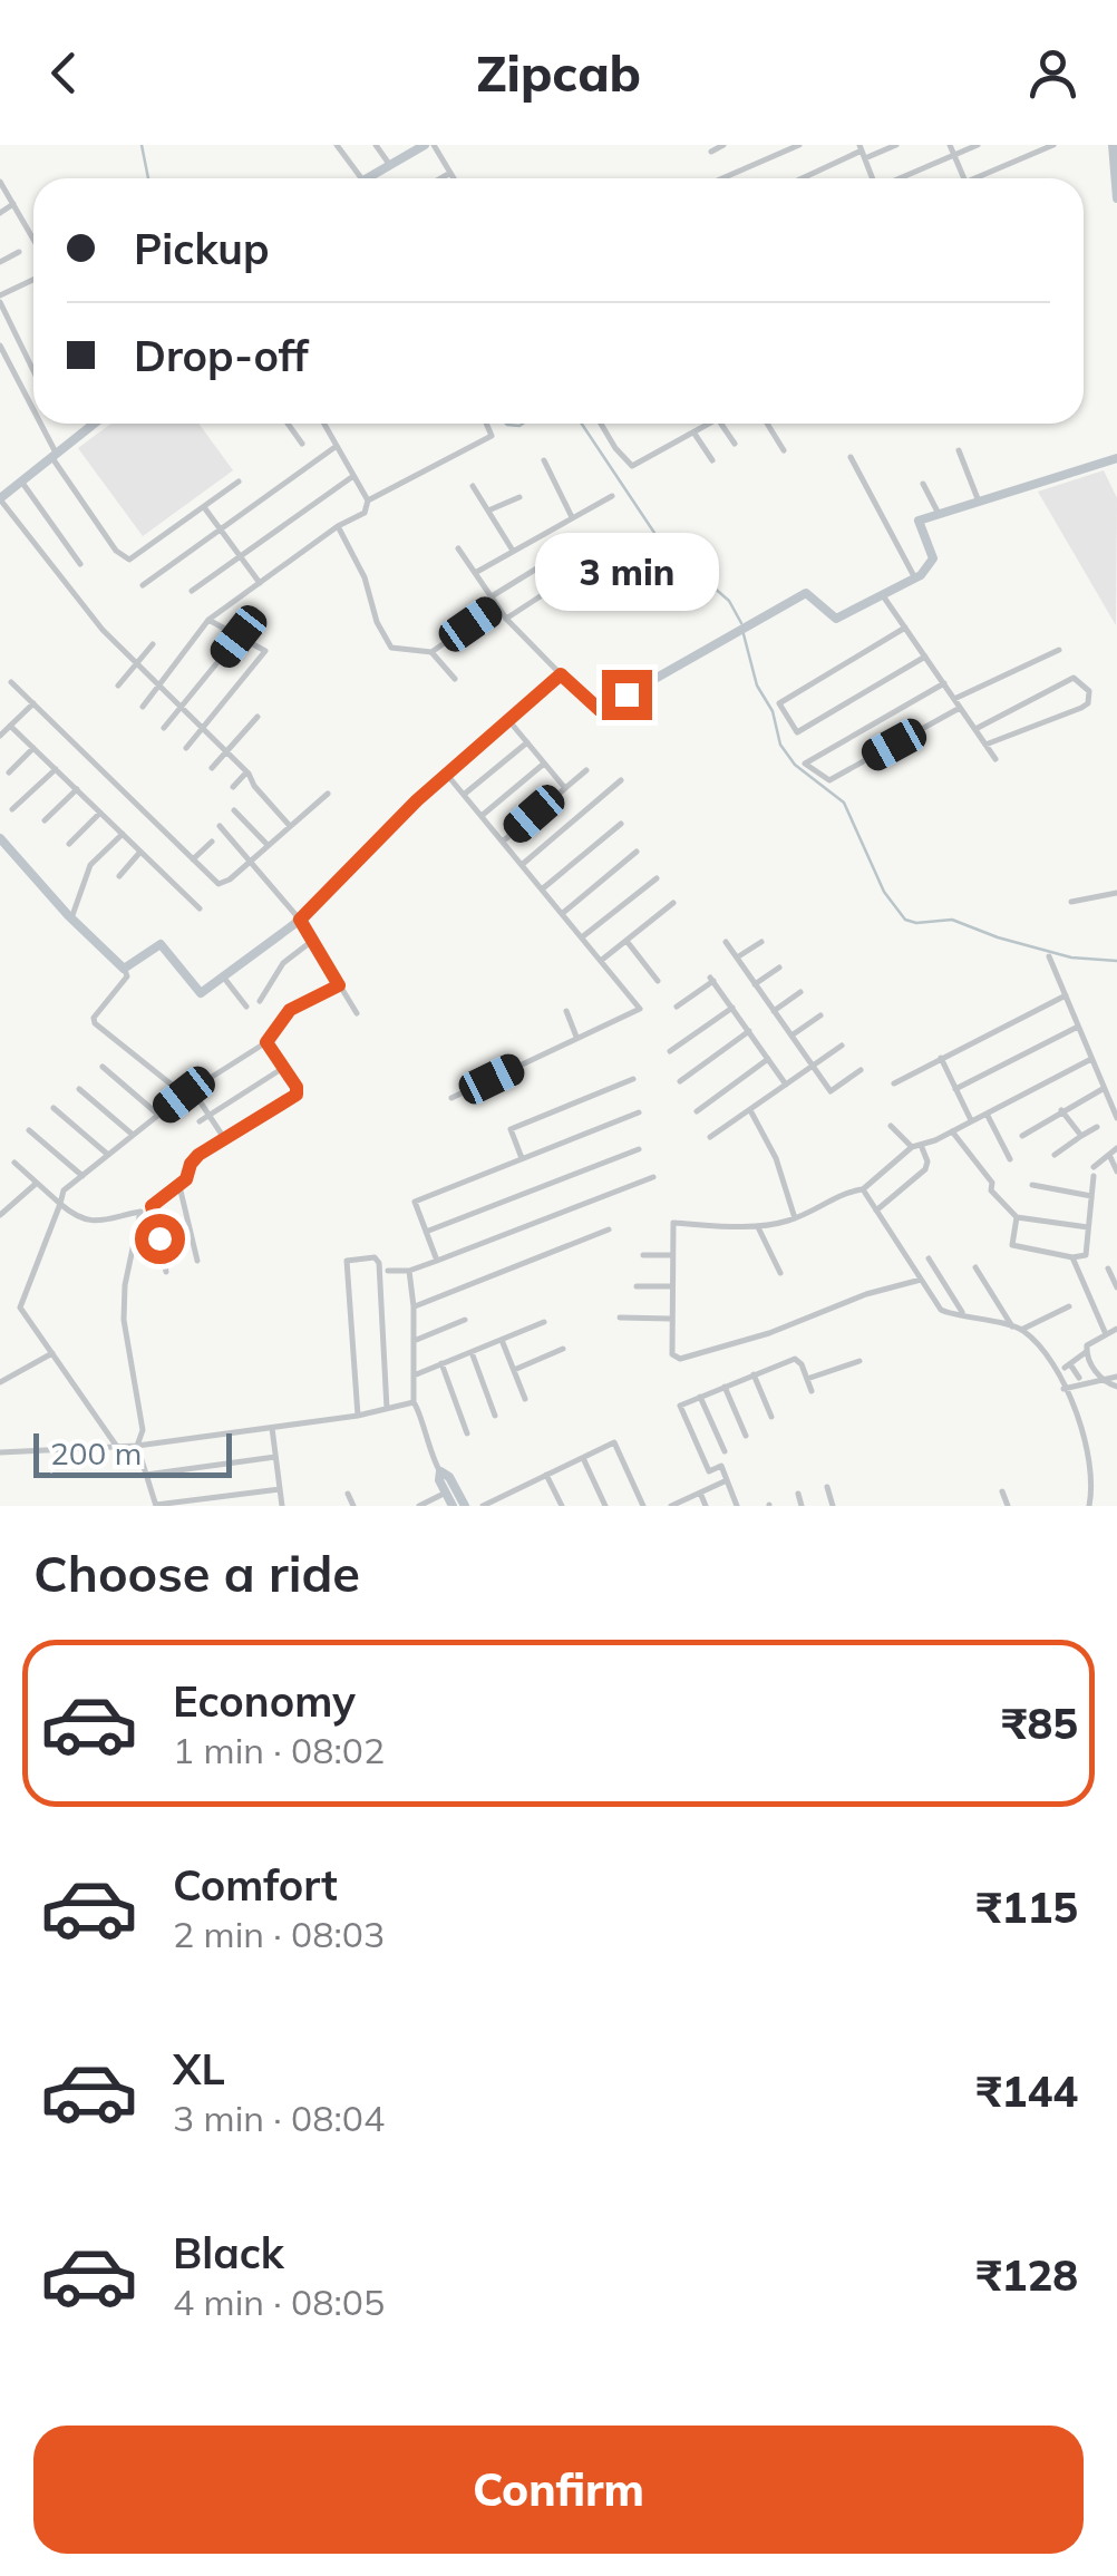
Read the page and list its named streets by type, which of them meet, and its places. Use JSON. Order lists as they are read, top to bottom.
{
  "scale_bar": "200 m",
  "page": {
    "header": "Zipcab",
    "banner": ["Pickup", "Drop-off"],
    "bubble": "3 min",
    "scale": "200 m",
    "heading": "Choose a ride",
    "list": [
      {
        "name": "Economy",
        "note": "1 min · 08:02",
        "value": "₹85"
      },
      {
        "name": "Comfort",
        "note": "2 min · 08:03",
        "value": "₹115"
      },
      {
        "name": "XL",
        "note": "3 min · 08:04",
        "value": "₹144"
      },
      {
        "name": "Black",
        "note": "4 min · 08:05",
        "value": "₹128"
      }
    ],
    "buttons": "Confirm"
  }
}
